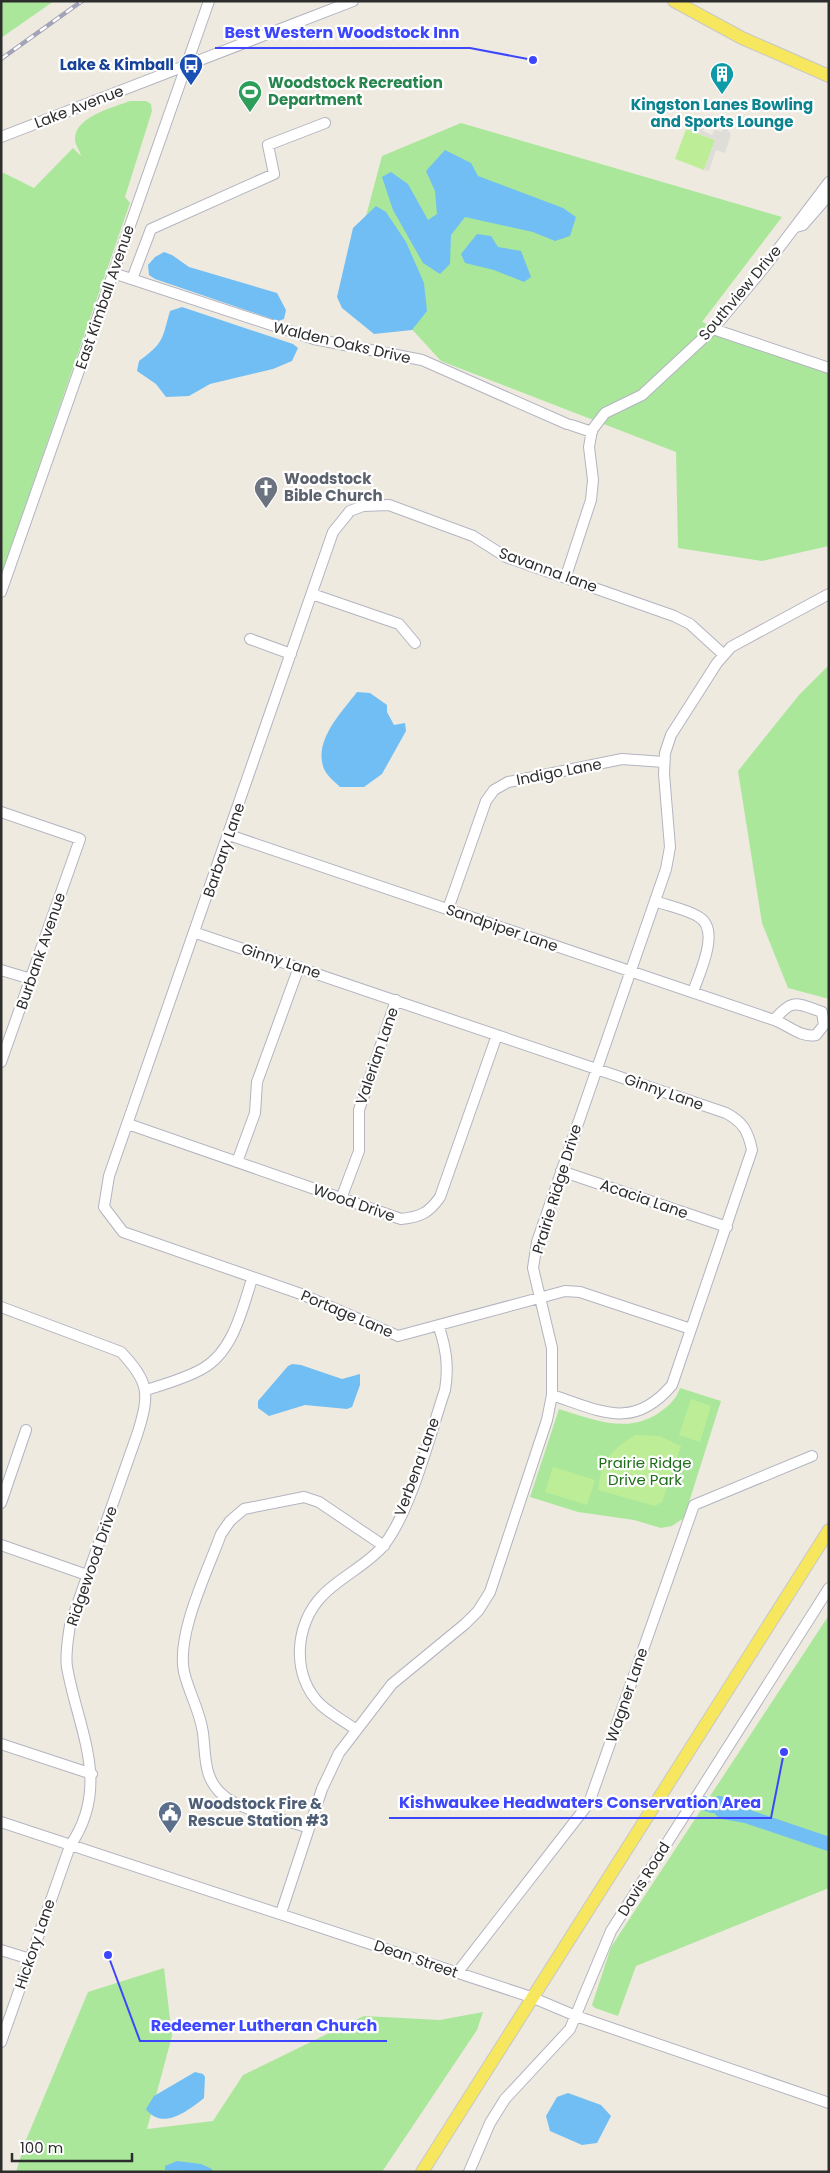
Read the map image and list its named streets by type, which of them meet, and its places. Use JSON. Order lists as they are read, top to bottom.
{
  "streets": {
    "street": [
      "Lake Avenue",
      "Southview Drive",
      "East Kimball Avenue",
      "Walden Oaks Drive",
      "Savanna lane",
      "Indigo Lane",
      "Barbary Lane",
      "Sandpiper Lane",
      "Burbank Avenue",
      "Ginny Lane",
      "Valerian Lane",
      "Prairie Ridge Drive",
      "Acacia Lane",
      "Wood Drive",
      "Portage Lane",
      "Verbena Lane",
      "Ridgewood Drive",
      "Wagner Lane",
      "Davis Road",
      "Hickory Lane",
      "Dean Street"
    ]
  },
  "crossings": [
    ["Lake Avenue", "East Kimball Avenue"],
    ["Southview Drive", "Walden Oaks Drive"],
    ["East Kimball Avenue", "Walden Oaks Drive"],
    ["Savanna lane", "Barbary Lane"],
    ["Savanna lane", "Prairie Ridge Drive"],
    ["Indigo Lane", "Sandpiper Lane"],
    ["Indigo Lane", "Prairie Ridge Drive"],
    ["Barbary Lane", "Sandpiper Lane"],
    ["Barbary Lane", "Ginny Lane"],
    ["Barbary Lane", "Wood Drive"],
    ["Barbary Lane", "Portage Lane"],
    ["Sandpiper Lane", "Prairie Ridge Drive"],
    ["Ginny Lane", "Valerian Lane"],
    ["Ginny Lane", "Prairie Ridge Drive"],
    ["Ginny Lane", "Acacia Lane"],
    ["Ginny Lane", "Wood Drive"],
    ["Ginny Lane", "Portage Lane"],
    ["Valerian Lane", "Wood Drive"],
    ["Prairie Ridge Drive", "Acacia Lane"],
    ["Prairie Ridge Drive", "Portage Lane"],
    ["Prairie Ridge Drive", "Verbena Lane"],
    ["Prairie Ridge Drive", "Dean Street"],
    ["Portage Lane", "Verbena Lane"],
    ["Ridgewood Drive", "Hickory Lane"],
    ["Ridgewood Drive", "Dean Street"],
    ["Wagner Lane", "Dean Street"],
    ["Davis Road", "Dean Street"],
    ["Hickory Lane", "Dean Street"]
  ],
  "parks": ["Prairie Ridge Drive Park"],
  "places": {
    "other": ["Best Western Woodstock Inn", "Kishwaukee Headwaters Conservation Area", "Redeemer Lutheran Church"],
    "bus stop": ["Lake & Kimball"],
    "building": ["Kingston Lanes Bowling and Sports Lounge"],
    "sports": ["Woodstock Recreation Department"],
    "church": ["Woodstock Bible Church"],
    "public building": ["Woodstock Fire & Rescue Station #3"]
  },
  "scale_bar": "100 m"
}
